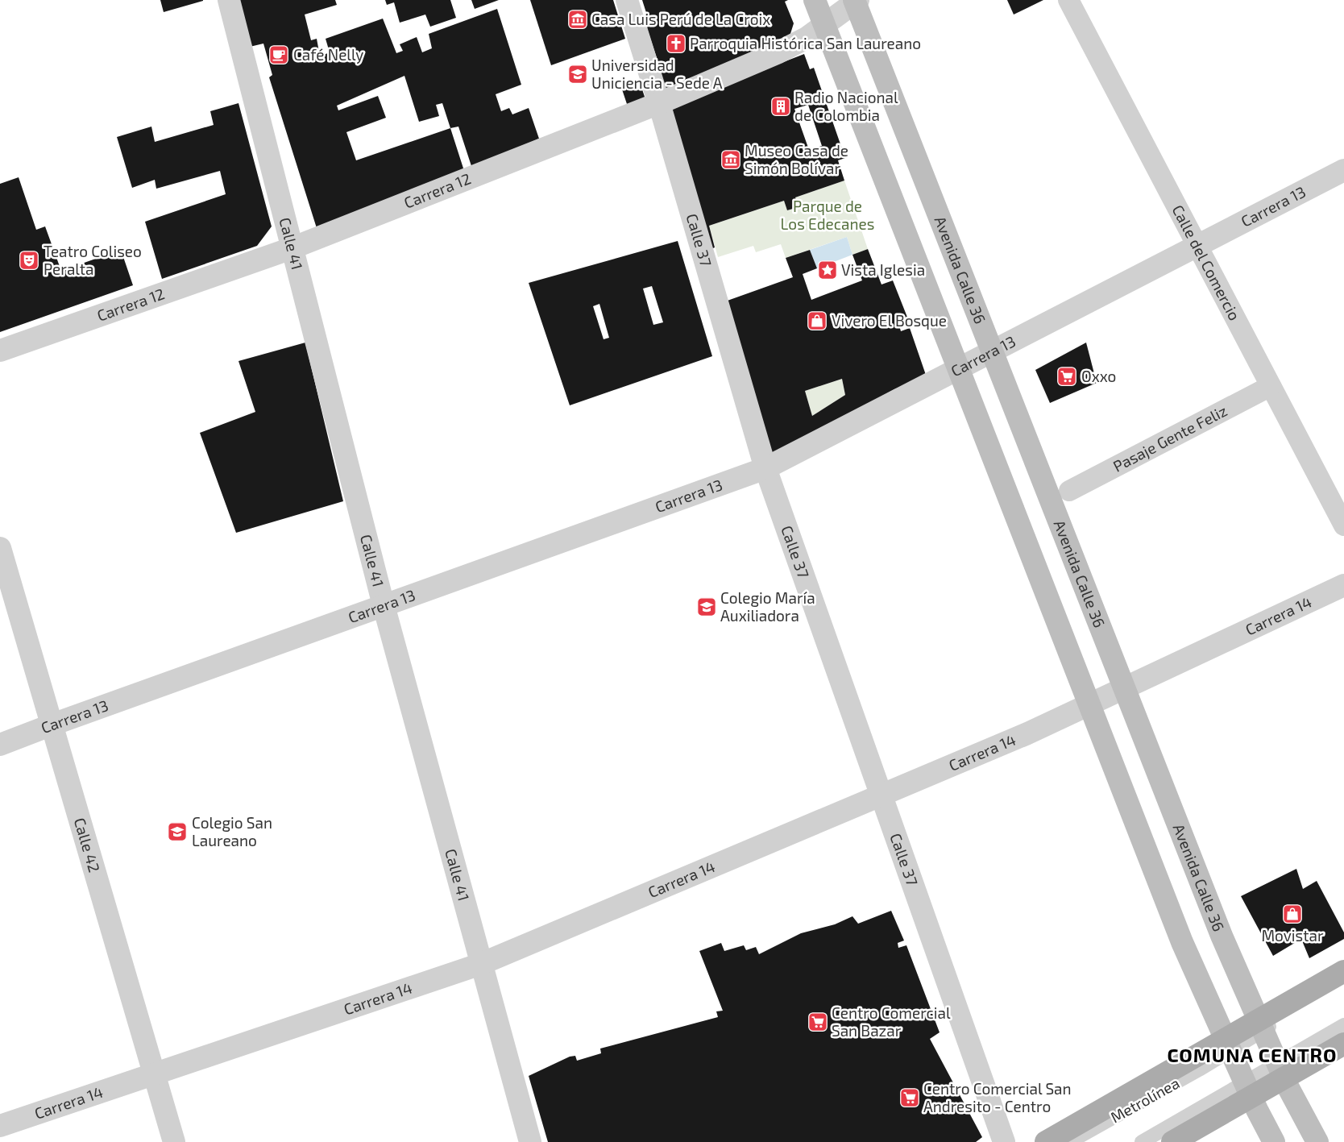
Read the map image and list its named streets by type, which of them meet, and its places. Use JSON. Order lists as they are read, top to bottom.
{
  "streets": {
    "main road": ["Avenida Calle 36"],
    "street": [
      "Carrera 12",
      "Carrera 13",
      "Calle 37",
      "Calle 41",
      "Calle del Comercio",
      "Pasaje Gente Feliz",
      "Carrera 14",
      "Calle 42"
    ],
    "lane": ["Metrolínea"]
  },
  "crossings": [
    ["Carrera 12", "Calle 37"],
    ["Carrera 12", "Calle 41"],
    ["Carrera 12", "Avenida Calle 36"],
    ["Carrera 13", "Calle 37"],
    ["Carrera 13", "Calle 41"],
    ["Carrera 13", "Calle del Comercio"],
    ["Carrera 13", "Avenida Calle 36"],
    ["Carrera 13", "Calle 42"],
    ["Calle 37", "Carrera 14"],
    ["Calle 41", "Carrera 14"],
    ["Calle del Comercio", "Pasaje Gente Feliz"],
    ["Avenida Calle 36", "Carrera 14"],
    ["Carrera 14", "Calle 42"]
  ],
  "districts": ["COMUNA CENTRO"],
  "parks": ["Parque de Los Edecanes"],
  "places": {
    "museum": ["Casa Luis Perú de La Croix", "Museo Casa de Simón Bolívar"],
    "church": ["Parroquia Histórica San Laureano"],
    "cafe": ["Café Nelly"],
    "school or university": ["Universidad Uniciencia - Sede A", "Colegio María Auxiliadora", "Colegio San Laureano"],
    "building": ["Radio Nacional de Colombia"],
    "theatre": ["Teatro Coliseo Peralta"],
    "place": ["Vista Iglesia"],
    "shop": ["Vivero El Bosque", "Movistar"],
    "supermarket": ["Oxxo", "Centro Comercial San Bazar", "Centro Comercial San Andresito - Centro"]
  }
}
